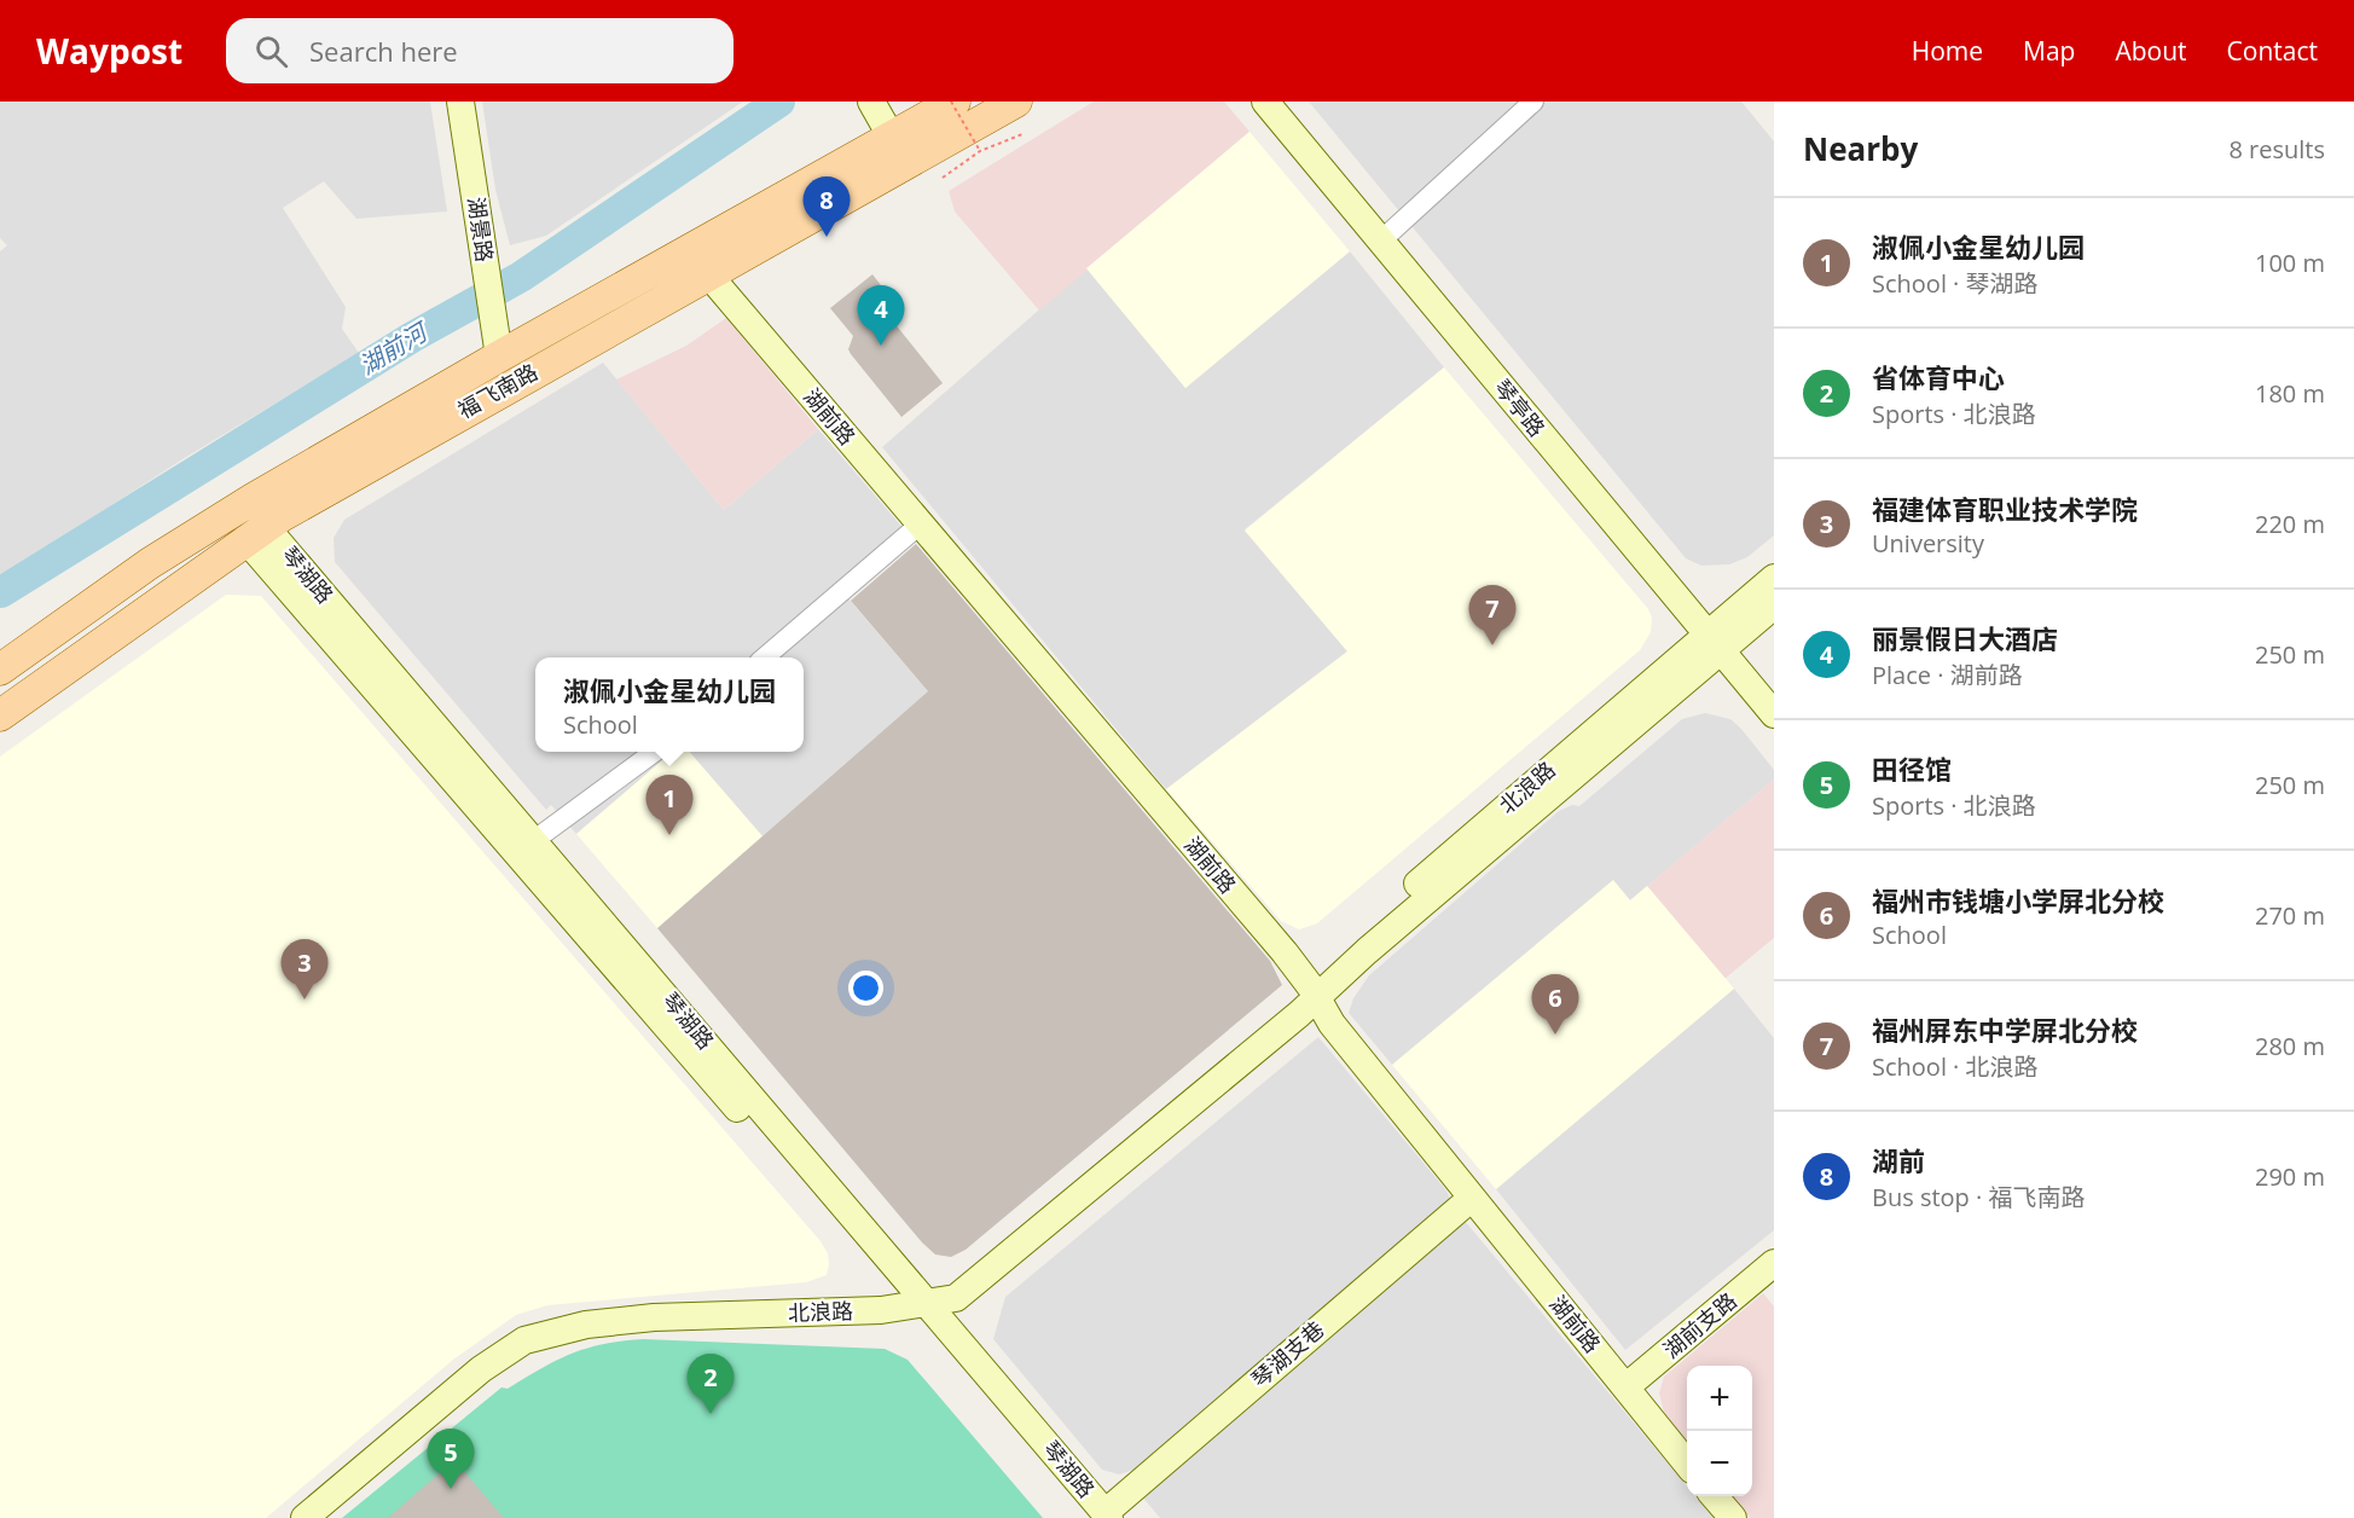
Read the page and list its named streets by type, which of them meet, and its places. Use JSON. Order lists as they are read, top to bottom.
{
  "streets": {
    "main road": ["福飞南路"],
    "street": [
      "湖景路",
      "琴亭路",
      "湖前路",
      "琴湖路",
      "北浪路",
      "湖前支路",
      "琴湖支巷"
    ]
  },
  "crossings": [
    ["湖景路", "福飞南路"],
    ["福飞南路", "湖前路"],
    ["福飞南路", "琴湖路"],
    ["琴亭路", "北浪路"],
    ["湖前路", "北浪路"],
    ["湖前路", "湖前支路"],
    ["湖前路", "琴湖支巷"],
    ["琴湖路", "北浪路"],
    ["琴湖路", "琴湖支巷"]
  ],
  "water": ["湖前河"],
  "page": {
    "header": "Waypost",
    "search": "Search here",
    "nav": [
      "Home",
      "Map",
      "About",
      "Contact"
    ],
    "heading": ["Nearby", "8 results"],
    "pins": [
      "8",
      "4",
      "7",
      "1",
      "3",
      "6",
      "2",
      "5"
    ],
    "list": [
      {
        "mark": "1",
        "name": "淑佩小金星幼儿园",
        "note": "School · 琴湖路",
        "value": "100 m"
      },
      {
        "mark": "2",
        "name": "省体育中心",
        "note": "Sports · 北浪路",
        "value": "180 m"
      },
      {
        "mark": "3",
        "name": "福建体育职业技术学院",
        "note": "University",
        "value": "220 m"
      },
      {
        "mark": "4",
        "name": "丽景假日大酒店",
        "note": "Place · 湖前路",
        "value": "250 m"
      },
      {
        "mark": "5",
        "name": "田径馆",
        "note": "Sports · 北浪路",
        "value": "250 m"
      },
      {
        "mark": "6",
        "name": "福州市钱塘小学屏北分校",
        "note": "School",
        "value": "270 m"
      },
      {
        "mark": "7",
        "name": "福州屏东中学屏北分校",
        "note": "School · 北浪路",
        "value": "280 m"
      },
      {
        "mark": "8",
        "name": "湖前",
        "note": "Bus stop · 福飞南路",
        "value": "290 m"
      }
    ],
    "popup": ["淑佩小金星幼儿园", "School"],
    "map_buttons": ["+", "−"]
  }
}
